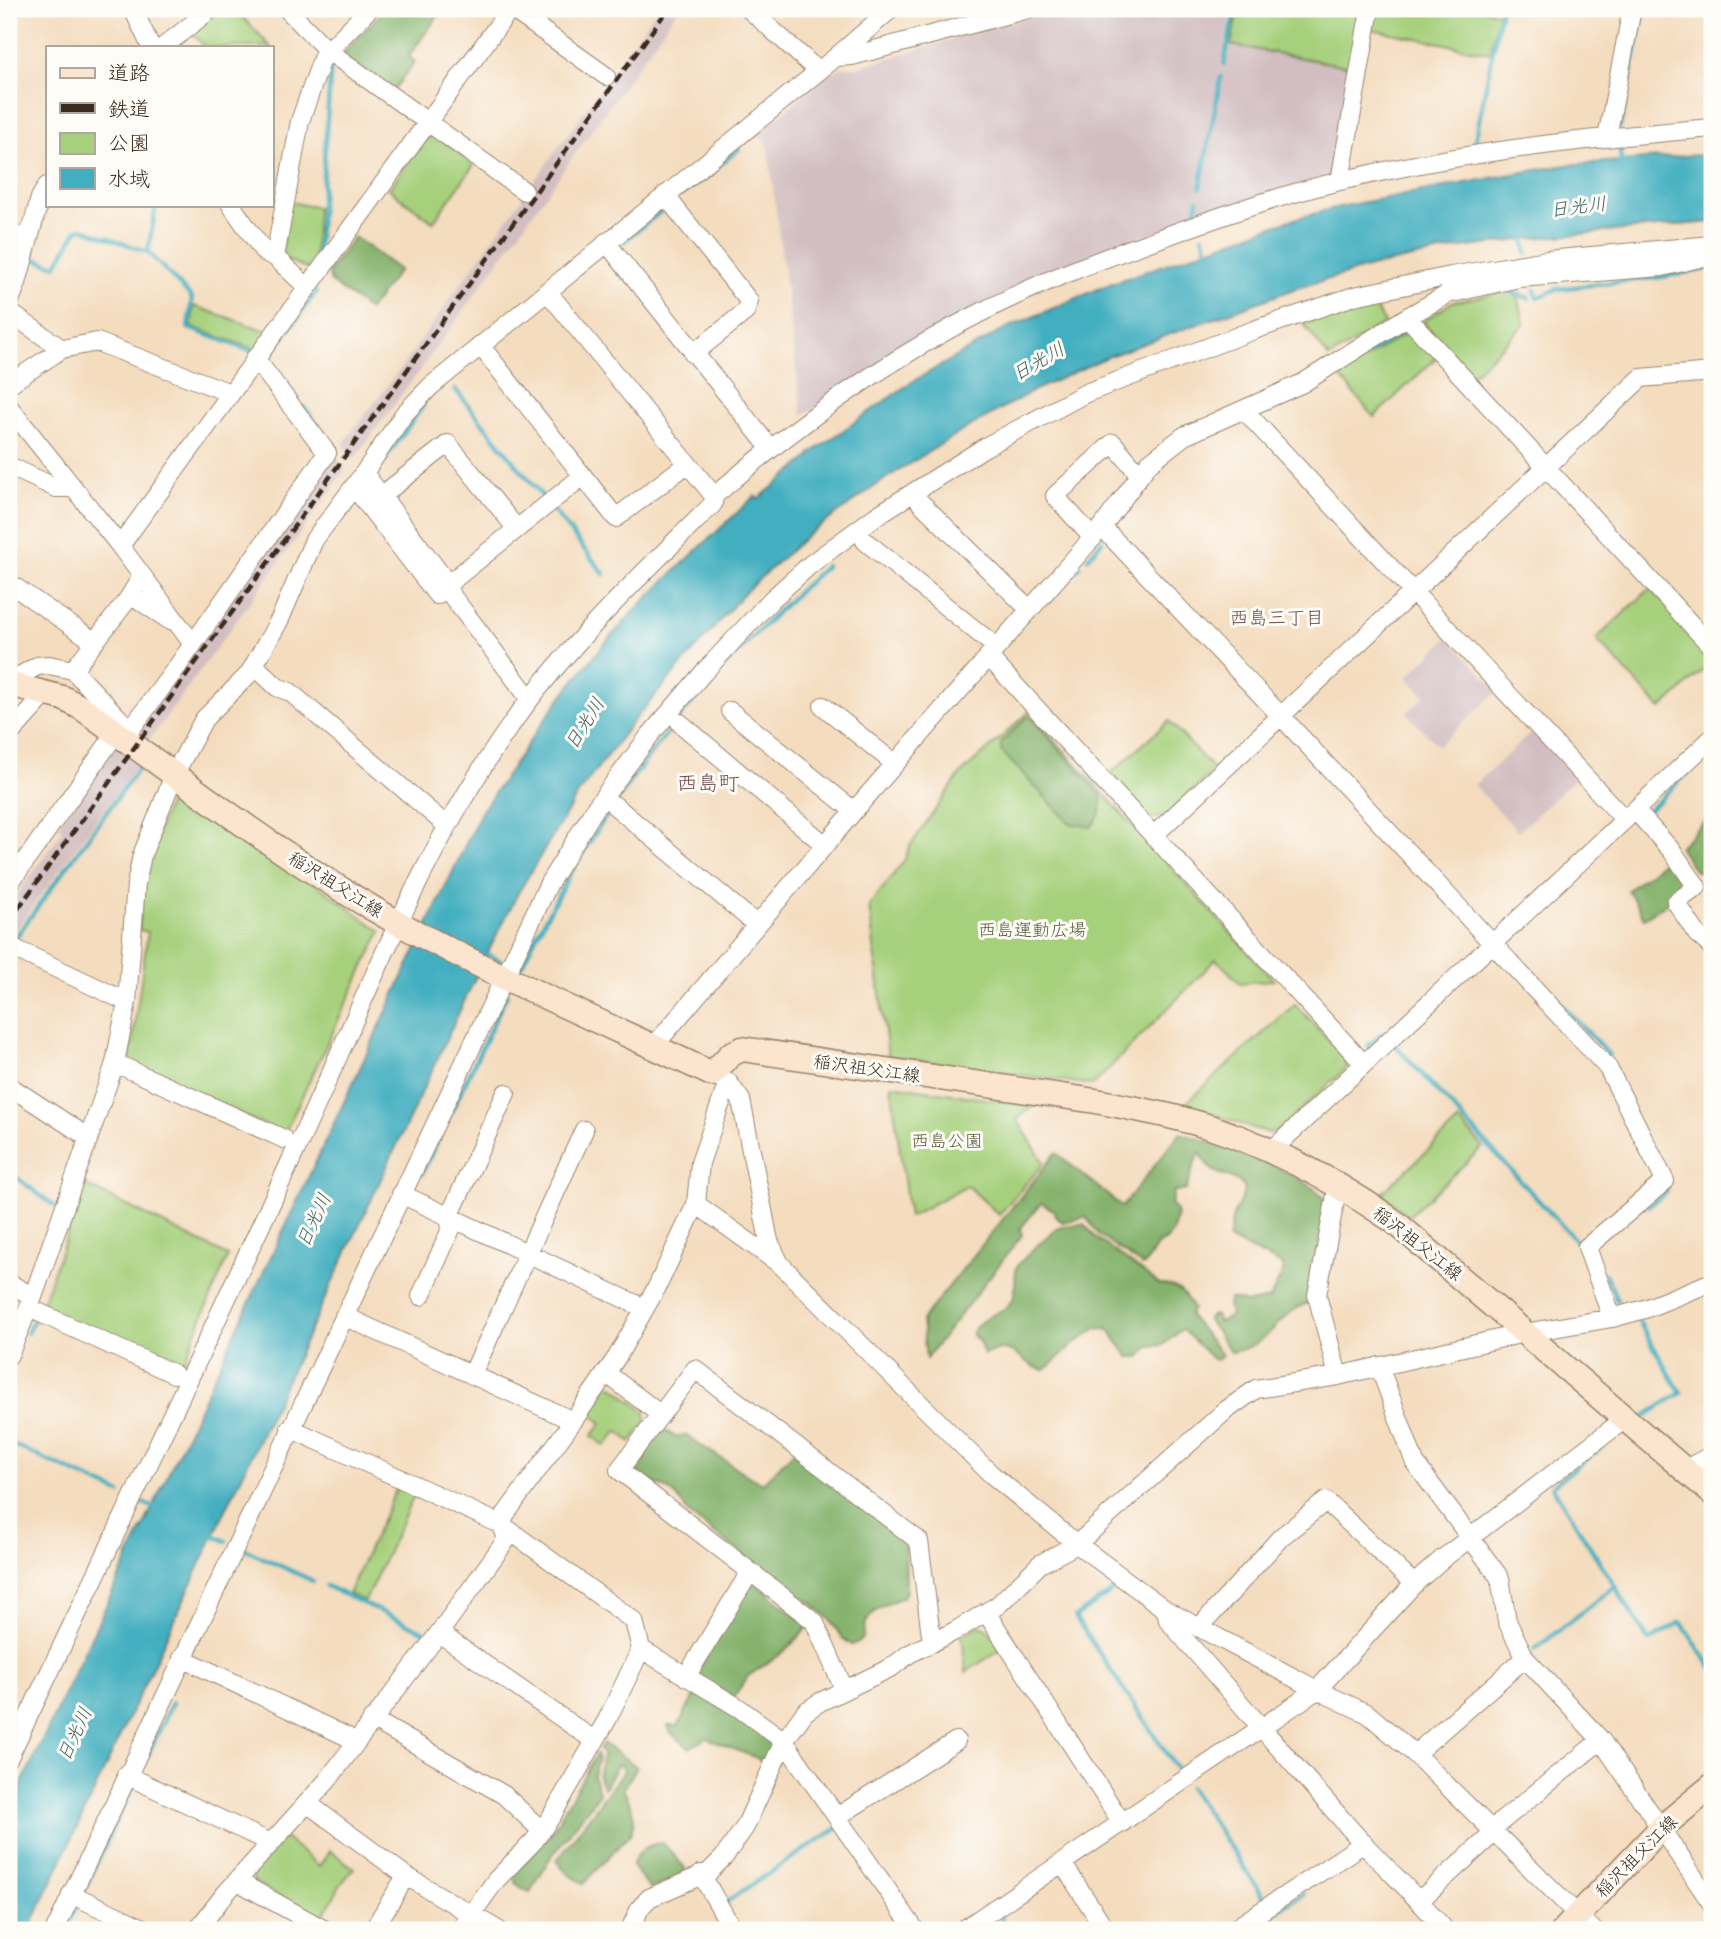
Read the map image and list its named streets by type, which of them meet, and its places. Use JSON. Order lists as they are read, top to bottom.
{
  "streets": {
    "main road": ["稲沢祖父江線"]
  },
  "districts": ["西島三丁目", "西島町"],
  "water": ["日光川"],
  "parks": ["西島運動広場", "西島公園"],
  "legend": [
    "道路",
    "鉄道",
    "公園",
    "水域"
  ]
}
